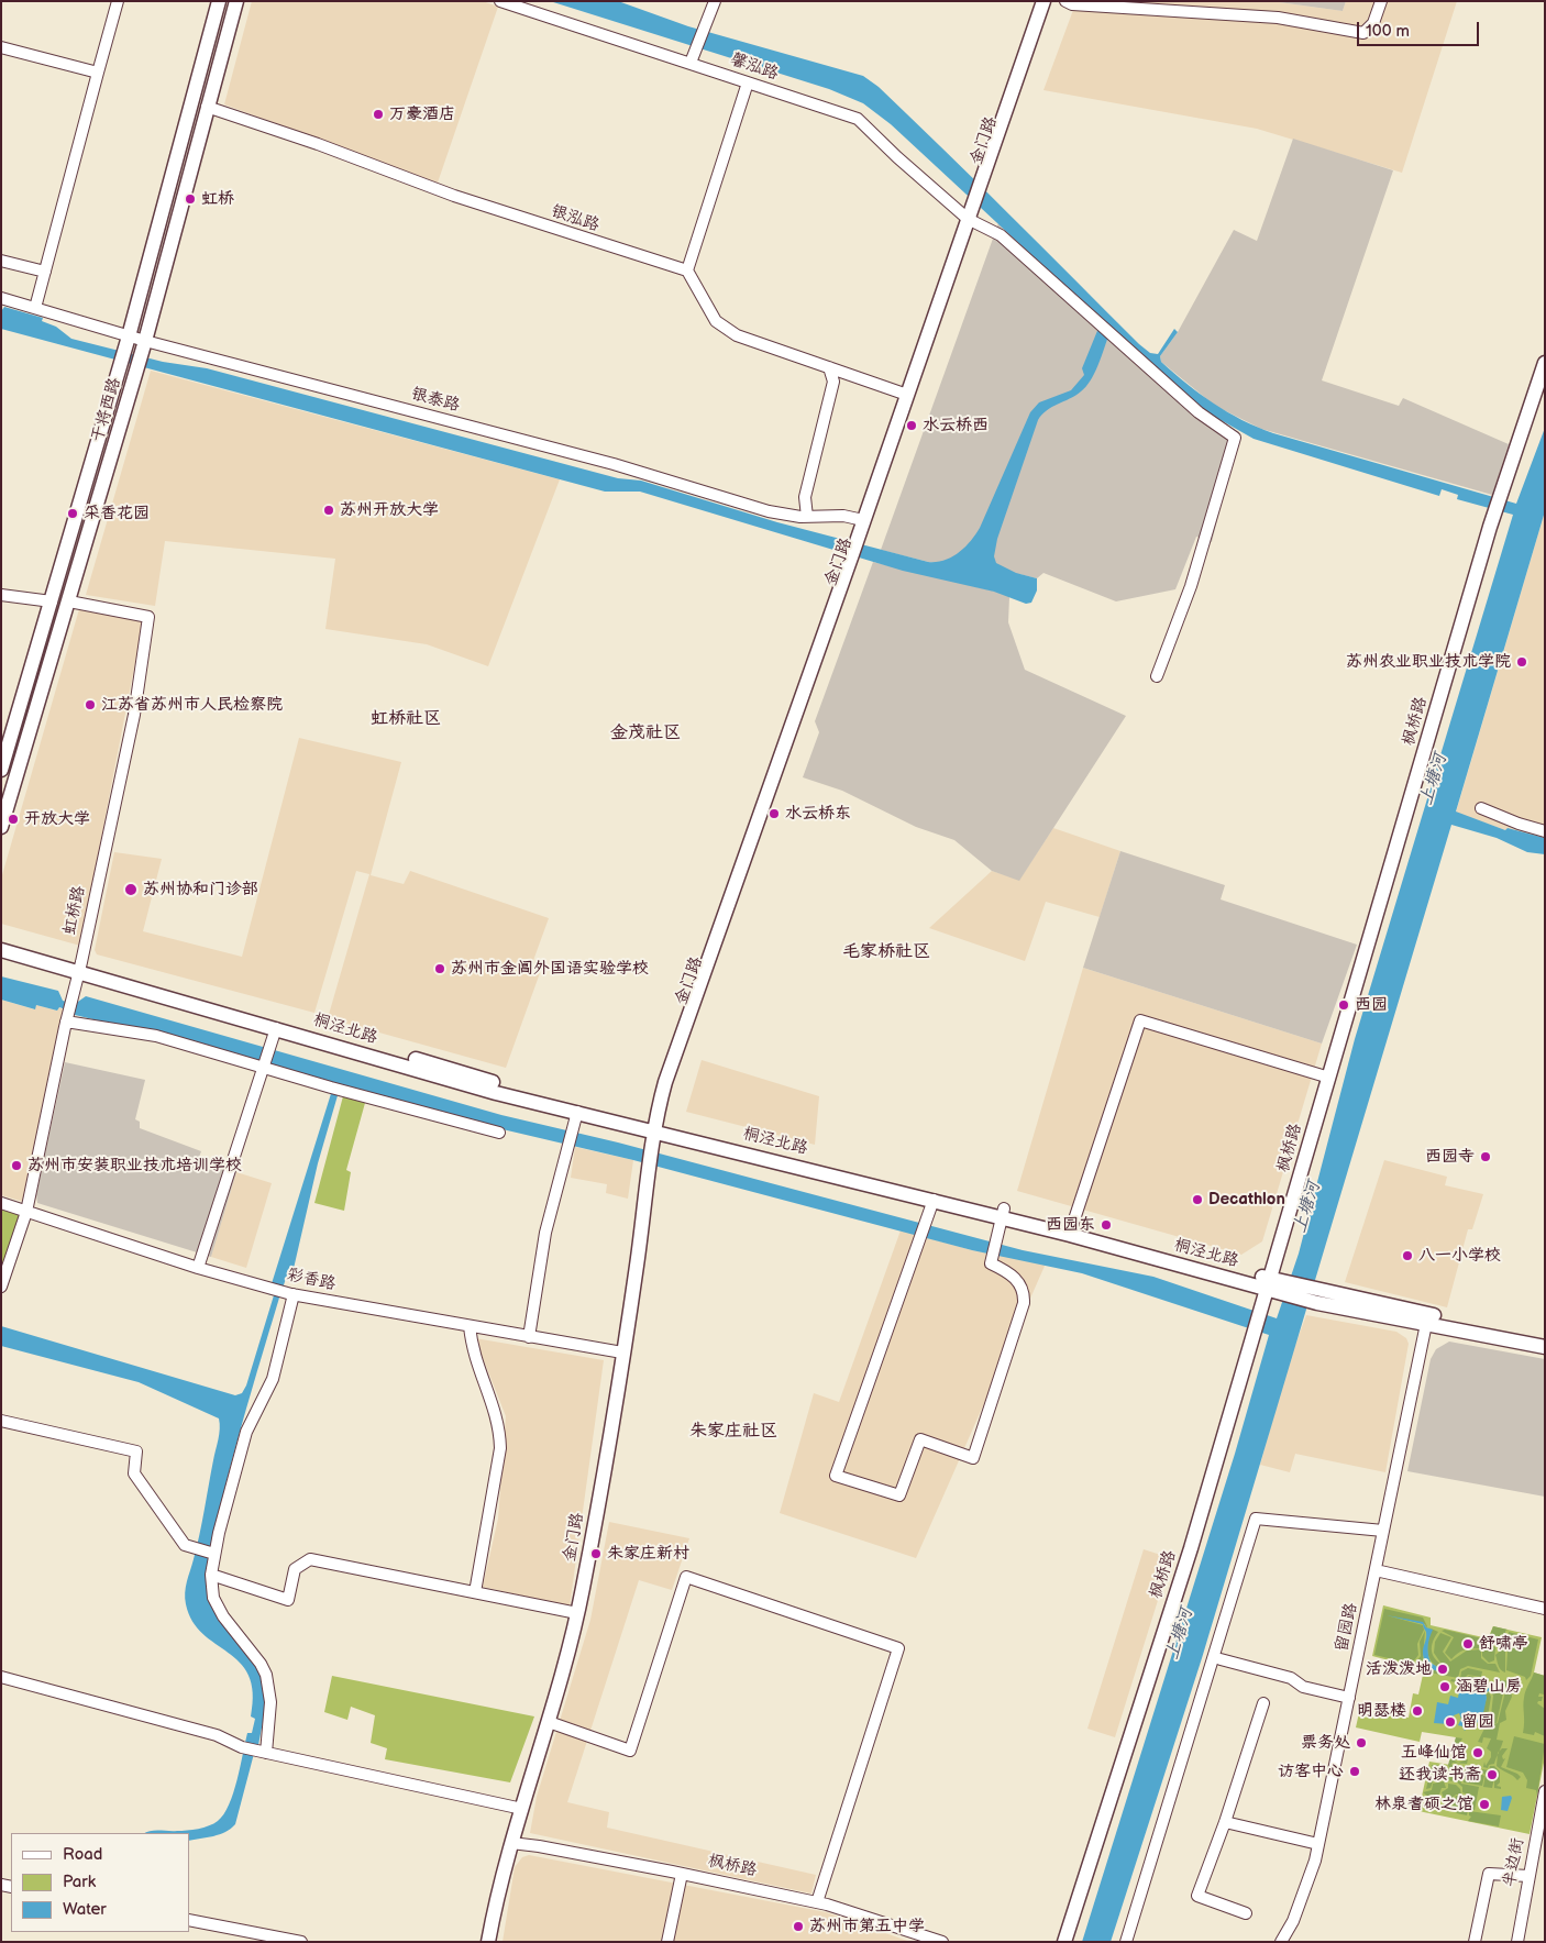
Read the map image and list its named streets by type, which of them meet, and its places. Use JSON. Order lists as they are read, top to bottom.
{
  "streets": {
    "main road": [
      "金门路",
      "干将西路",
      "枫桥路",
      "桐泾北路"
    ],
    "street": [
      "馨泓路",
      "银泓路",
      "银泰路",
      "虹桥路",
      "彩香路",
      "留园路",
      "半边街"
    ]
  },
  "crossings": [
    ["馨泓路", "金门路"],
    ["金门路", "银泰路"],
    ["金门路", "枫桥路"],
    ["金门路", "桐泾北路"],
    ["金门路", "彩香路"],
    ["银泓路", "干将西路"],
    ["银泰路", "干将西路"],
    ["干将西路", "虹桥路"],
    ["枫桥路", "桐泾北路"],
    ["虹桥路", "桐泾北路"],
    ["虹桥路", "彩香路"],
    ["桐泾北路", "留园路"]
  ],
  "districts": [
    "虹桥社区",
    "金茂社区",
    "毛家桥社区",
    "朱家庄社区"
  ],
  "water": ["上塘河"],
  "places": [
    "万豪酒店",
    "虹桥",
    "水云桥西",
    "苏州开放大学",
    "采香花园",
    "苏州农业职业技术学院",
    "江苏省苏州市人民检察院",
    "水云桥东",
    "开放大学",
    "苏州协和门诊部",
    "苏州市金阊外国语实验学校",
    "西园",
    "西园寺",
    "苏州市安装职业技术培训学校",
    "Decathlon",
    "西园东",
    "八一小学校",
    "朱家庄新村",
    "舒啸亭",
    "活泼泼地",
    "涵碧山房",
    "明瑟楼",
    "留园",
    "票务处",
    "五峰仙馆",
    "访客中心",
    "还我读书斋",
    "林泉耆硕之馆",
    "苏州市第五中学"
  ],
  "legend": ["Road", "Park", "Water"],
  "scale_bar": "100 m"
}
